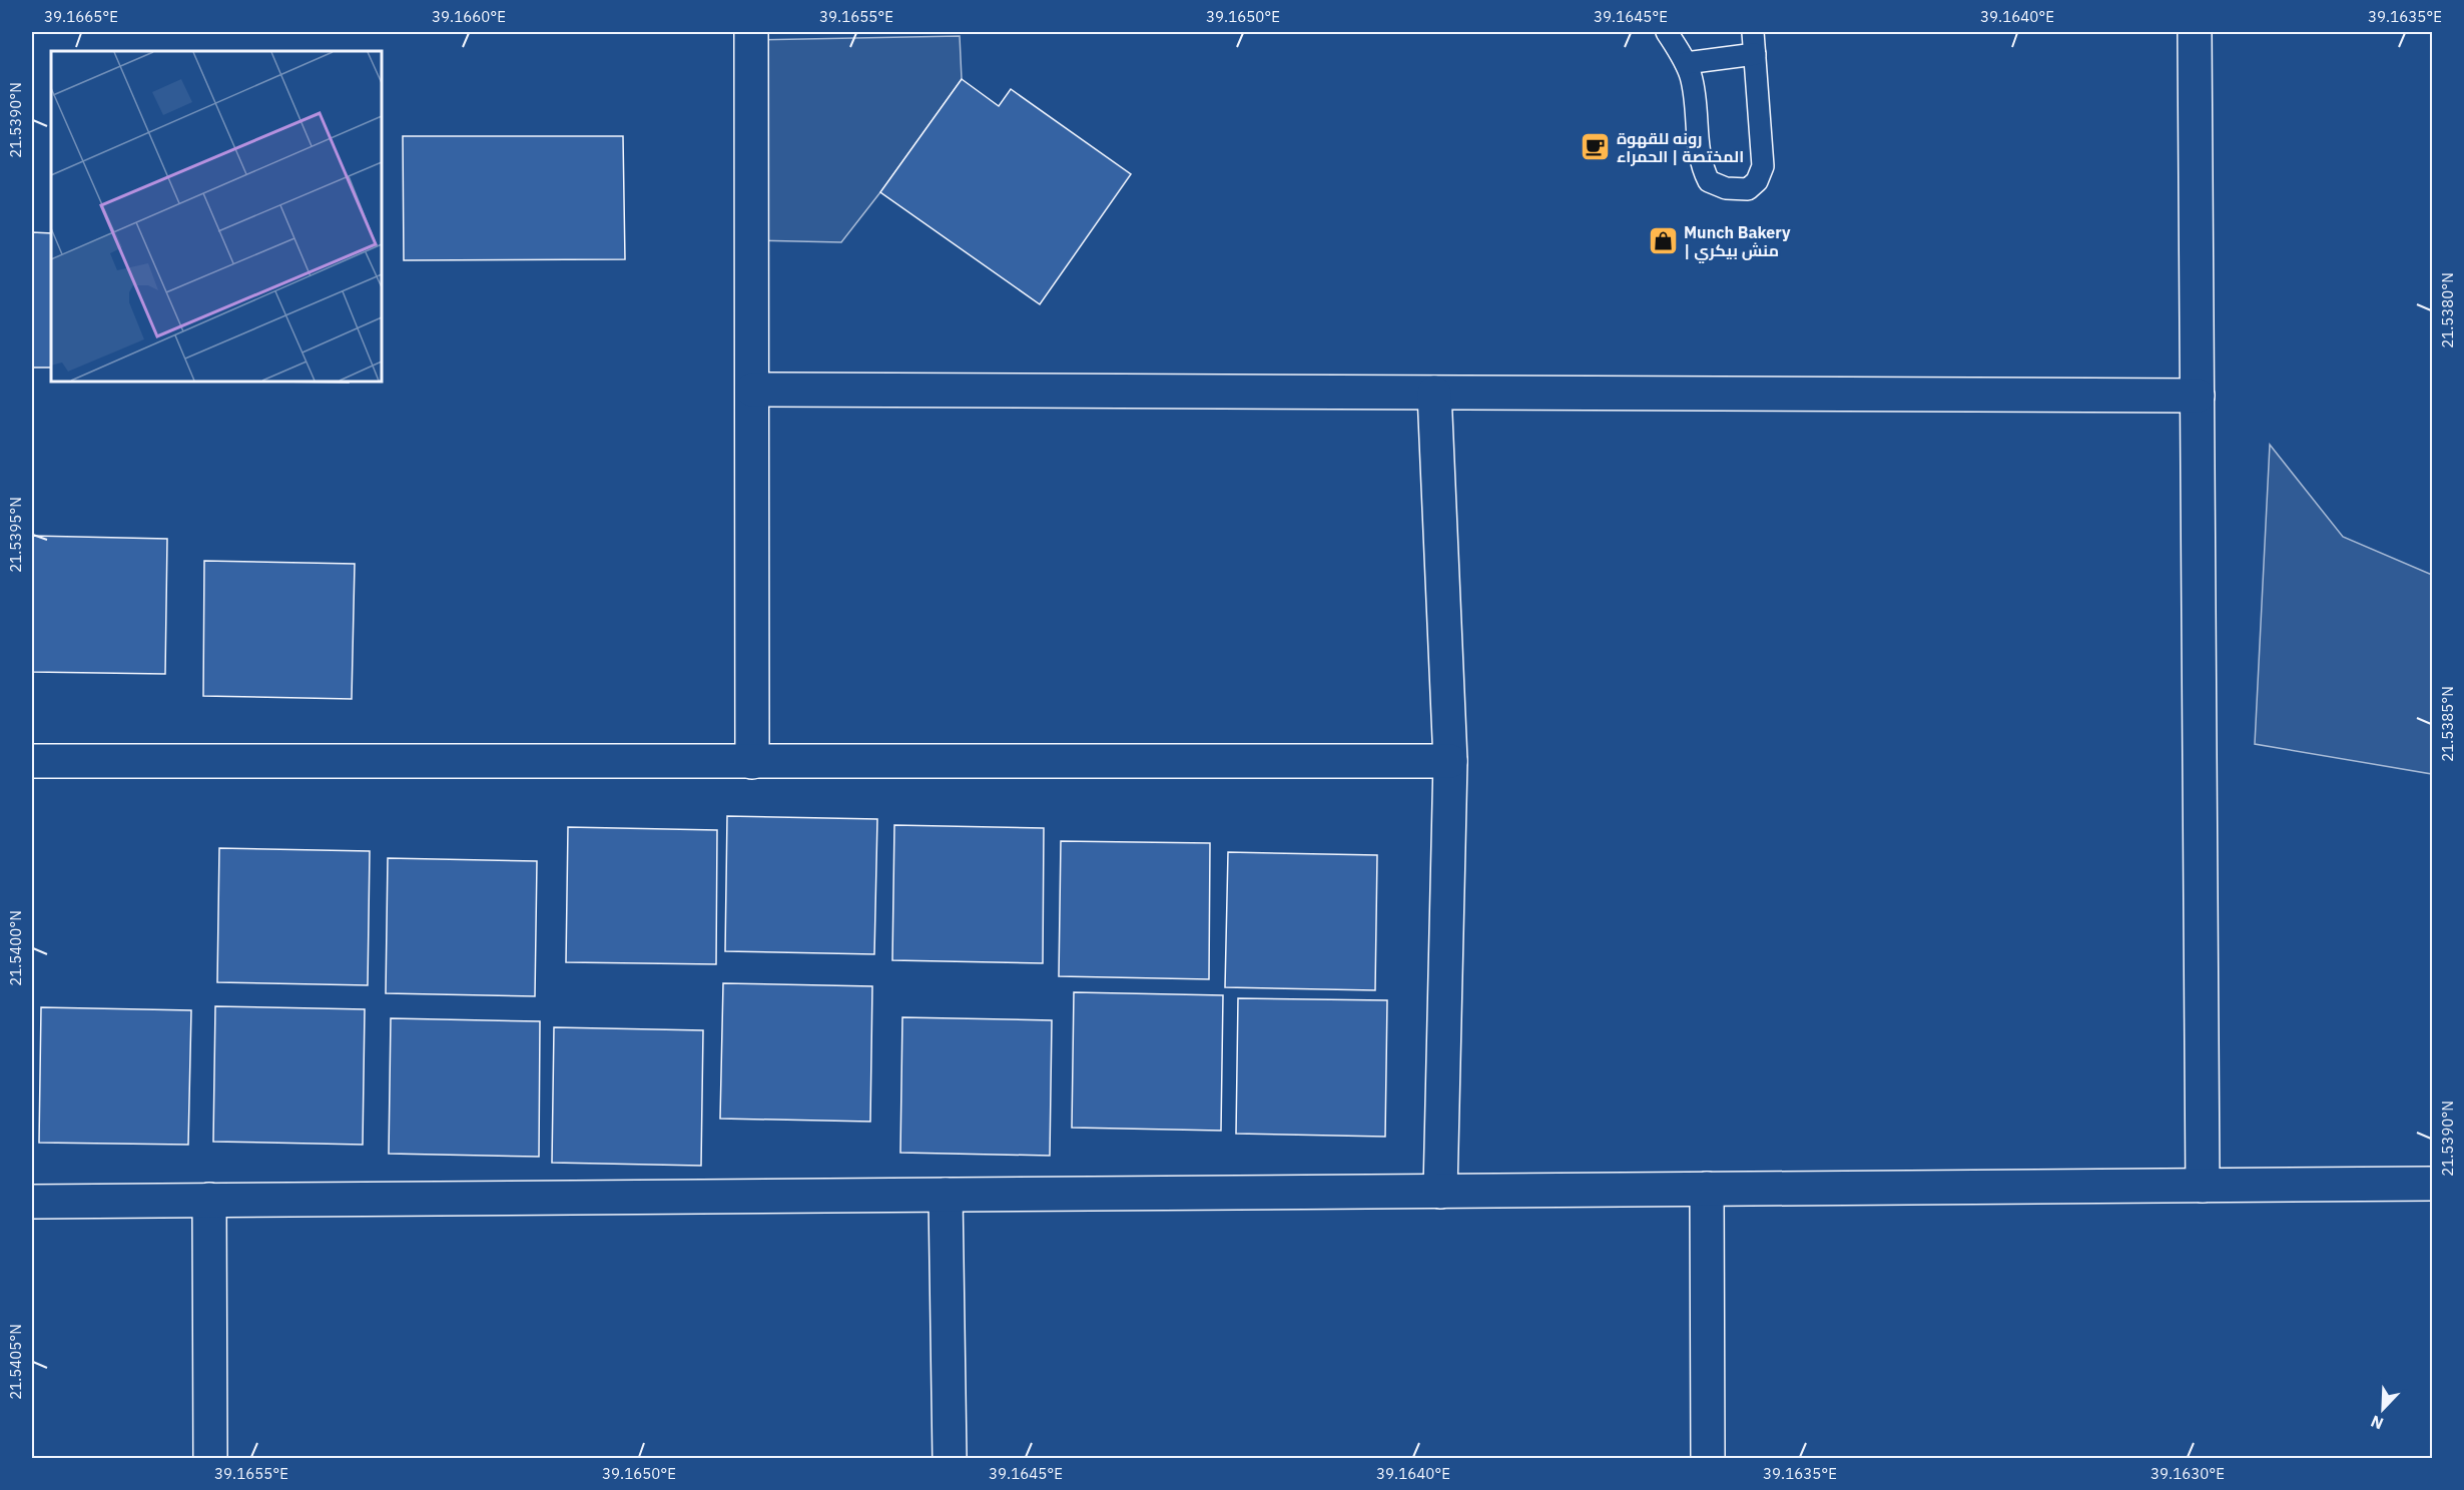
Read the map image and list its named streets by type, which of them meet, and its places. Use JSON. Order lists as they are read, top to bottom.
{
  "places": {
    "cafe": ["رونه للقهوة المختصة | الحمراء"],
    "shop": ["Munch Bakery | منش بيكري"]
  },
  "north": "bottom left",
  "coordinates": [
    "39.1665°E",
    "39.1660°E",
    "39.1655°E",
    "39.1650°E",
    "39.1645°E",
    "39.1640°E",
    "39.1635°E",
    "21.5390°N",
    "21.5380°N",
    "21.5395°N",
    "21.5385°N",
    "21.5400°N",
    "21.5405°N",
    "39.1630°E"
  ]
}
